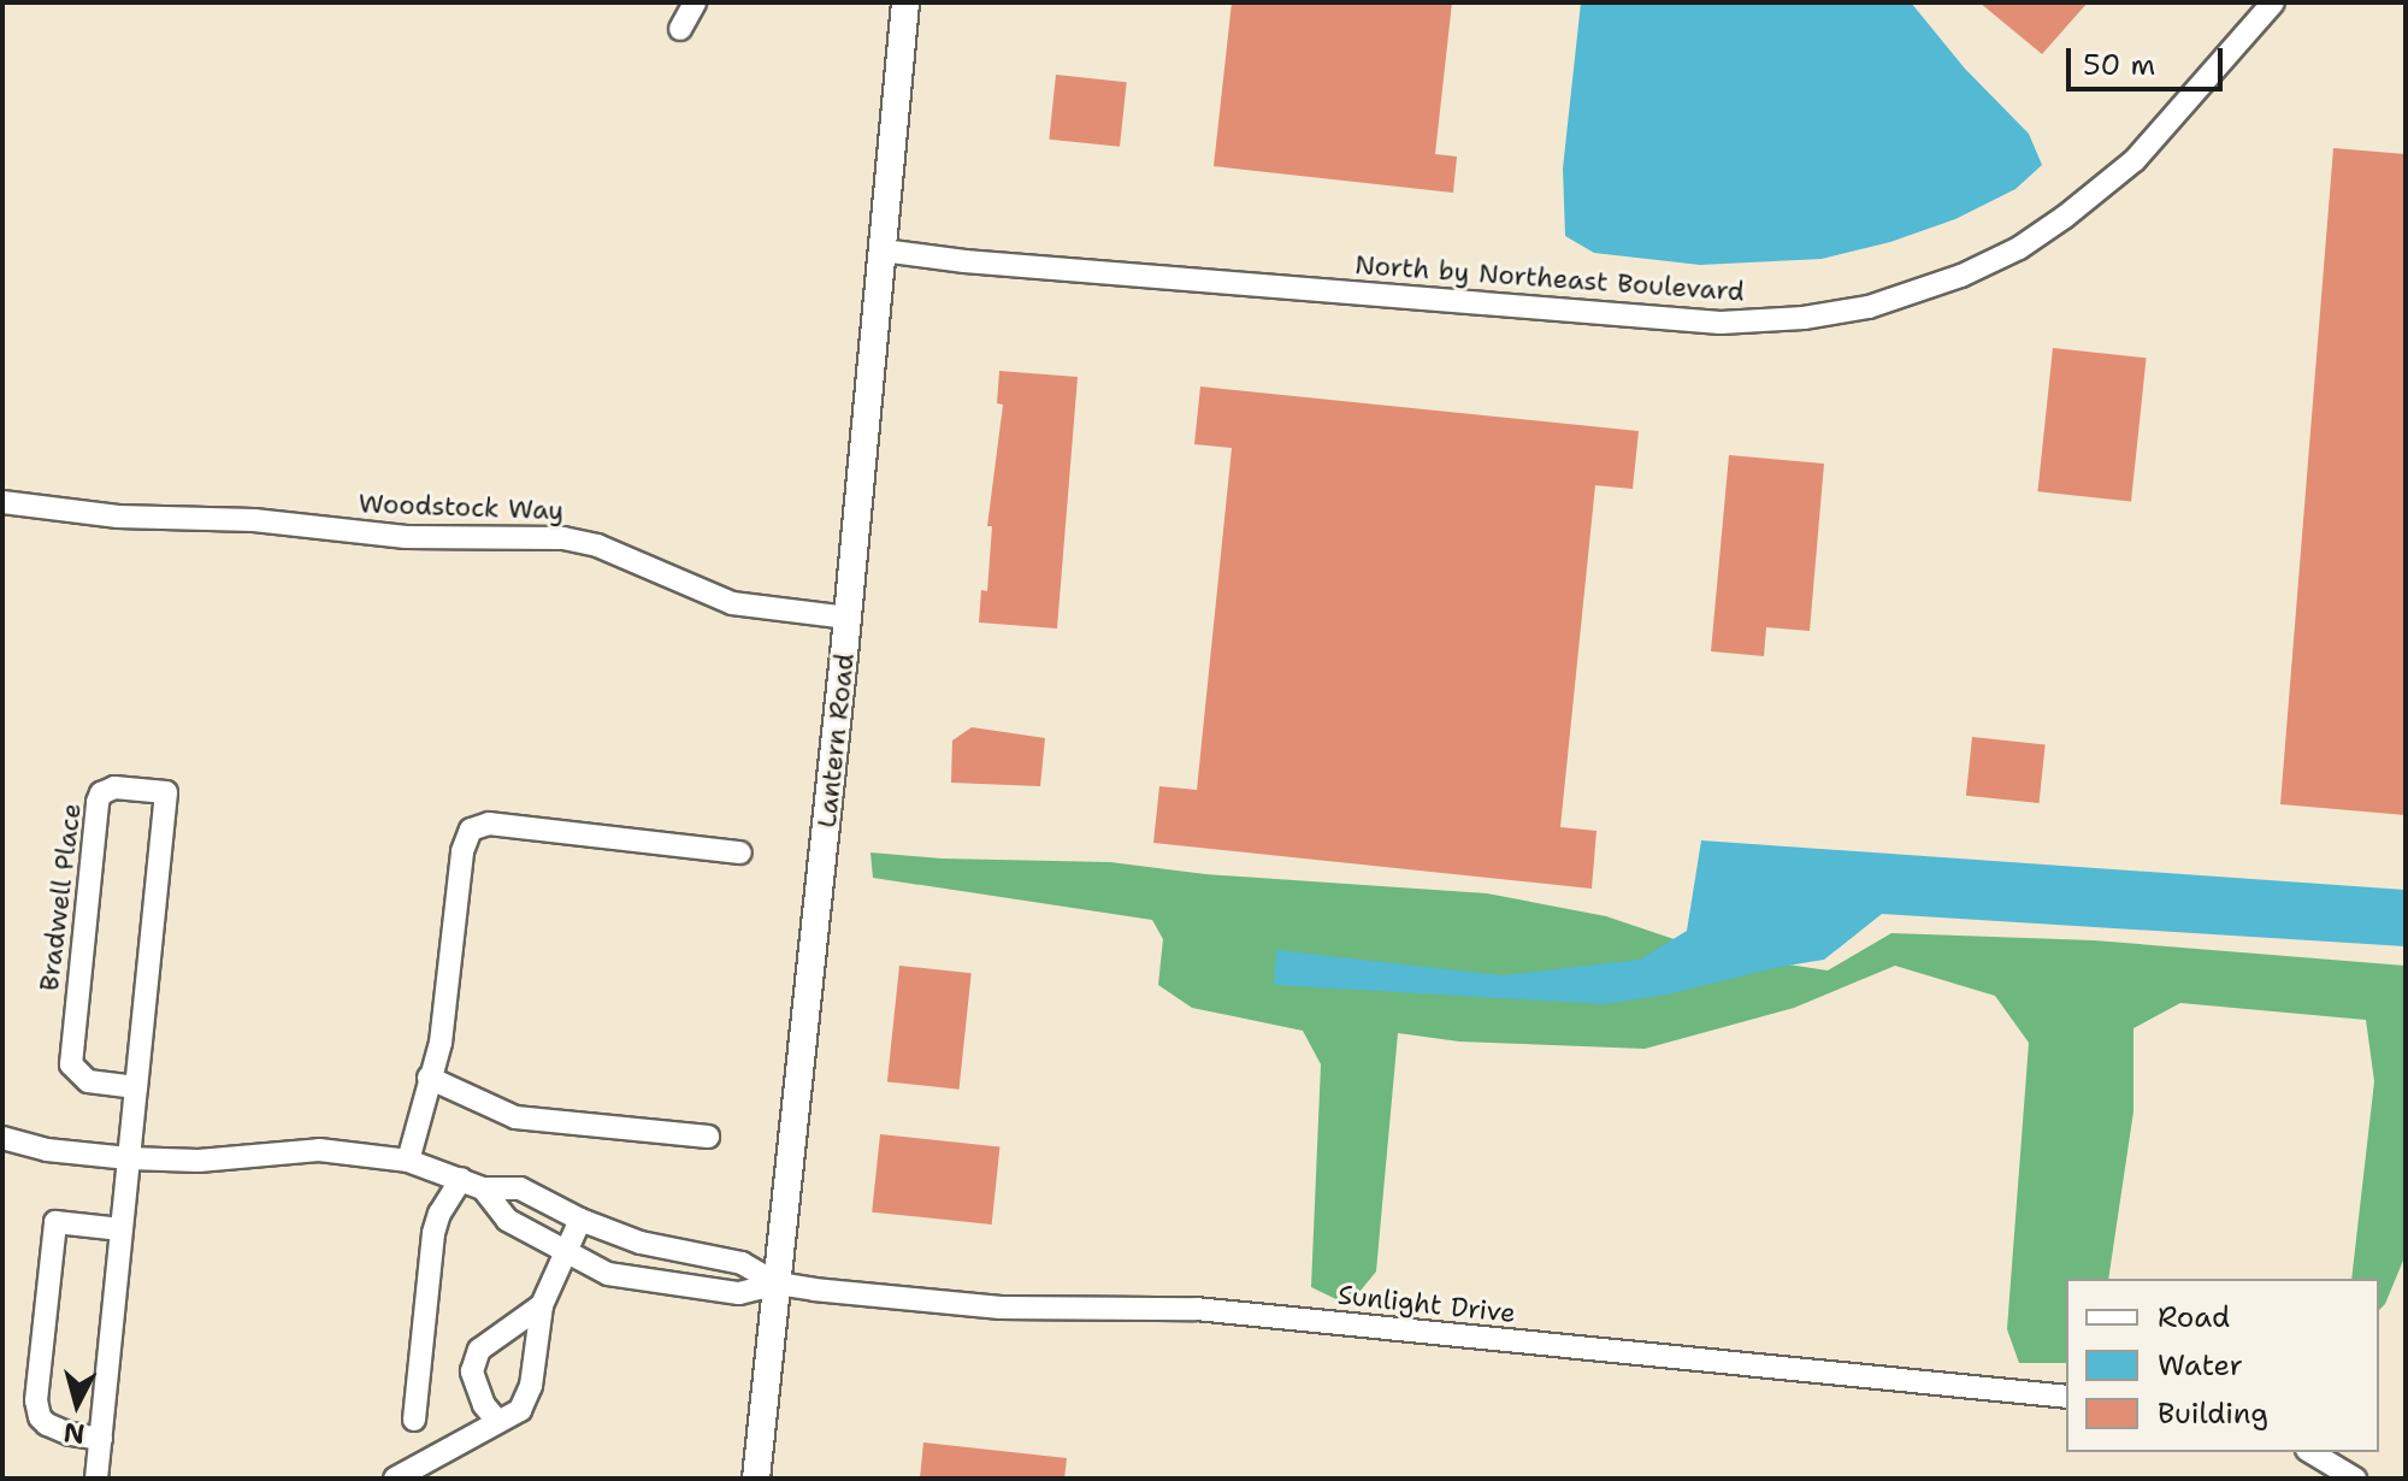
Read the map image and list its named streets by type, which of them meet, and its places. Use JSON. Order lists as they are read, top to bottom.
{
  "streets": {
    "street": [
      "North by Northeast Boulevard",
      "Woodstock Way",
      "Lantern Road",
      "Bradwell Place",
      "Sunlight Drive"
    ]
  },
  "crossings": [
    ["North by Northeast Boulevard", "Lantern Road"],
    ["Woodstock Way", "Lantern Road"],
    ["Lantern Road", "Sunlight Drive"]
  ],
  "legend": ["Road", "Water", "Building"],
  "scale_bar": "50 m",
  "north": "bottom"
}
